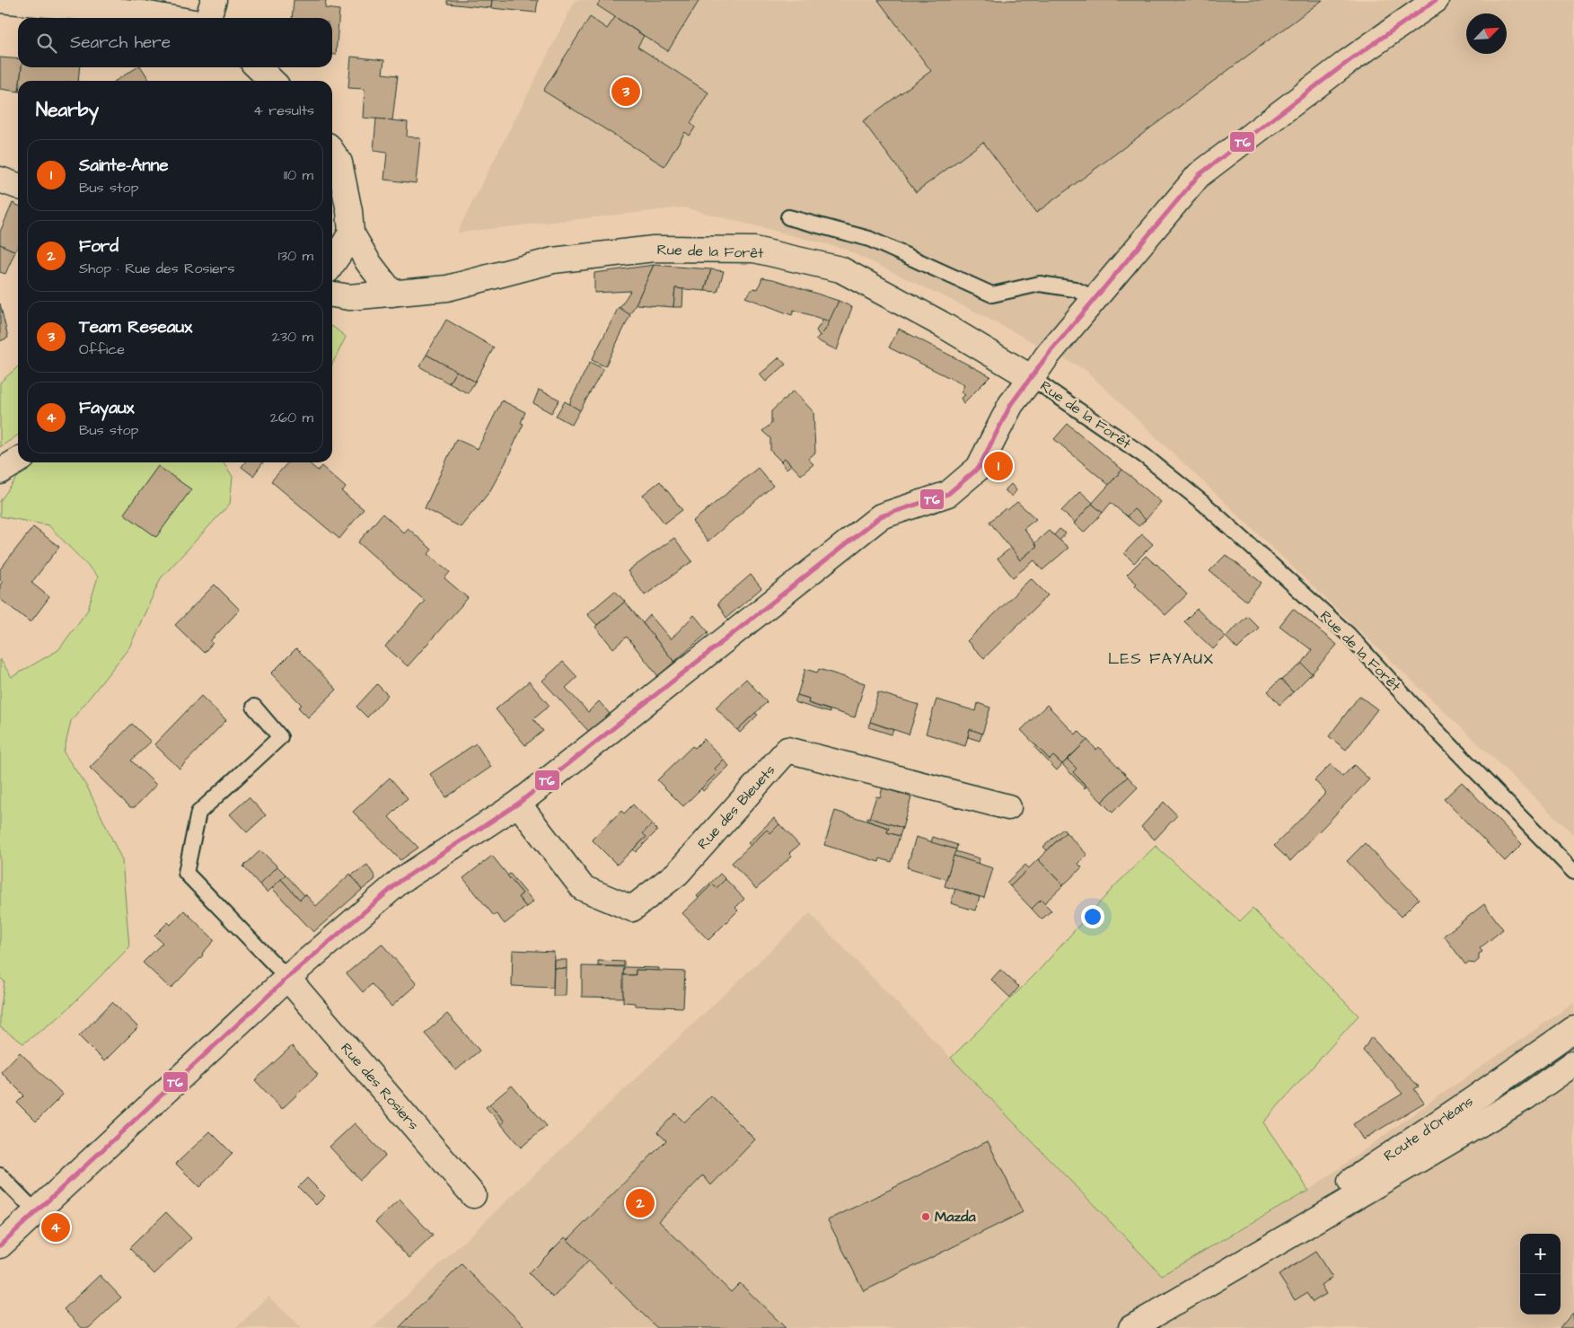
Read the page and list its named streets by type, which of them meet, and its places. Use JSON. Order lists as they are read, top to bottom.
{
  "streets": {
    "street": [
      "Rue de la Forêt",
      "Rue des Bleuets",
      "Rue des Rosiers",
      "Route d'Orléans"
    ]
  },
  "districts": ["LES FAYAUX"],
  "places": ["Mazda"],
  "lines": ["transit line T6"],
  "north": "top right",
  "page": {
    "search": "Search here",
    "pins": [
      "3",
      "1",
      "2",
      "4"
    ],
    "heading": ["Nearby", "4 results"],
    "list": [
      {
        "mark": "1",
        "name": "Sainte-Anne",
        "note": "Bus stop",
        "value": "110 m"
      },
      {
        "mark": "2",
        "name": "Ford",
        "note": "Shop · Rue des Rosiers",
        "value": "130 m"
      },
      {
        "mark": "3",
        "name": "Team Reseaux",
        "note": "Office",
        "value": "230 m"
      },
      {
        "mark": "4",
        "name": "Fayaux",
        "note": "Bus stop",
        "value": "260 m"
      }
    ],
    "map_buttons": ["+", "−"]
  }
}
